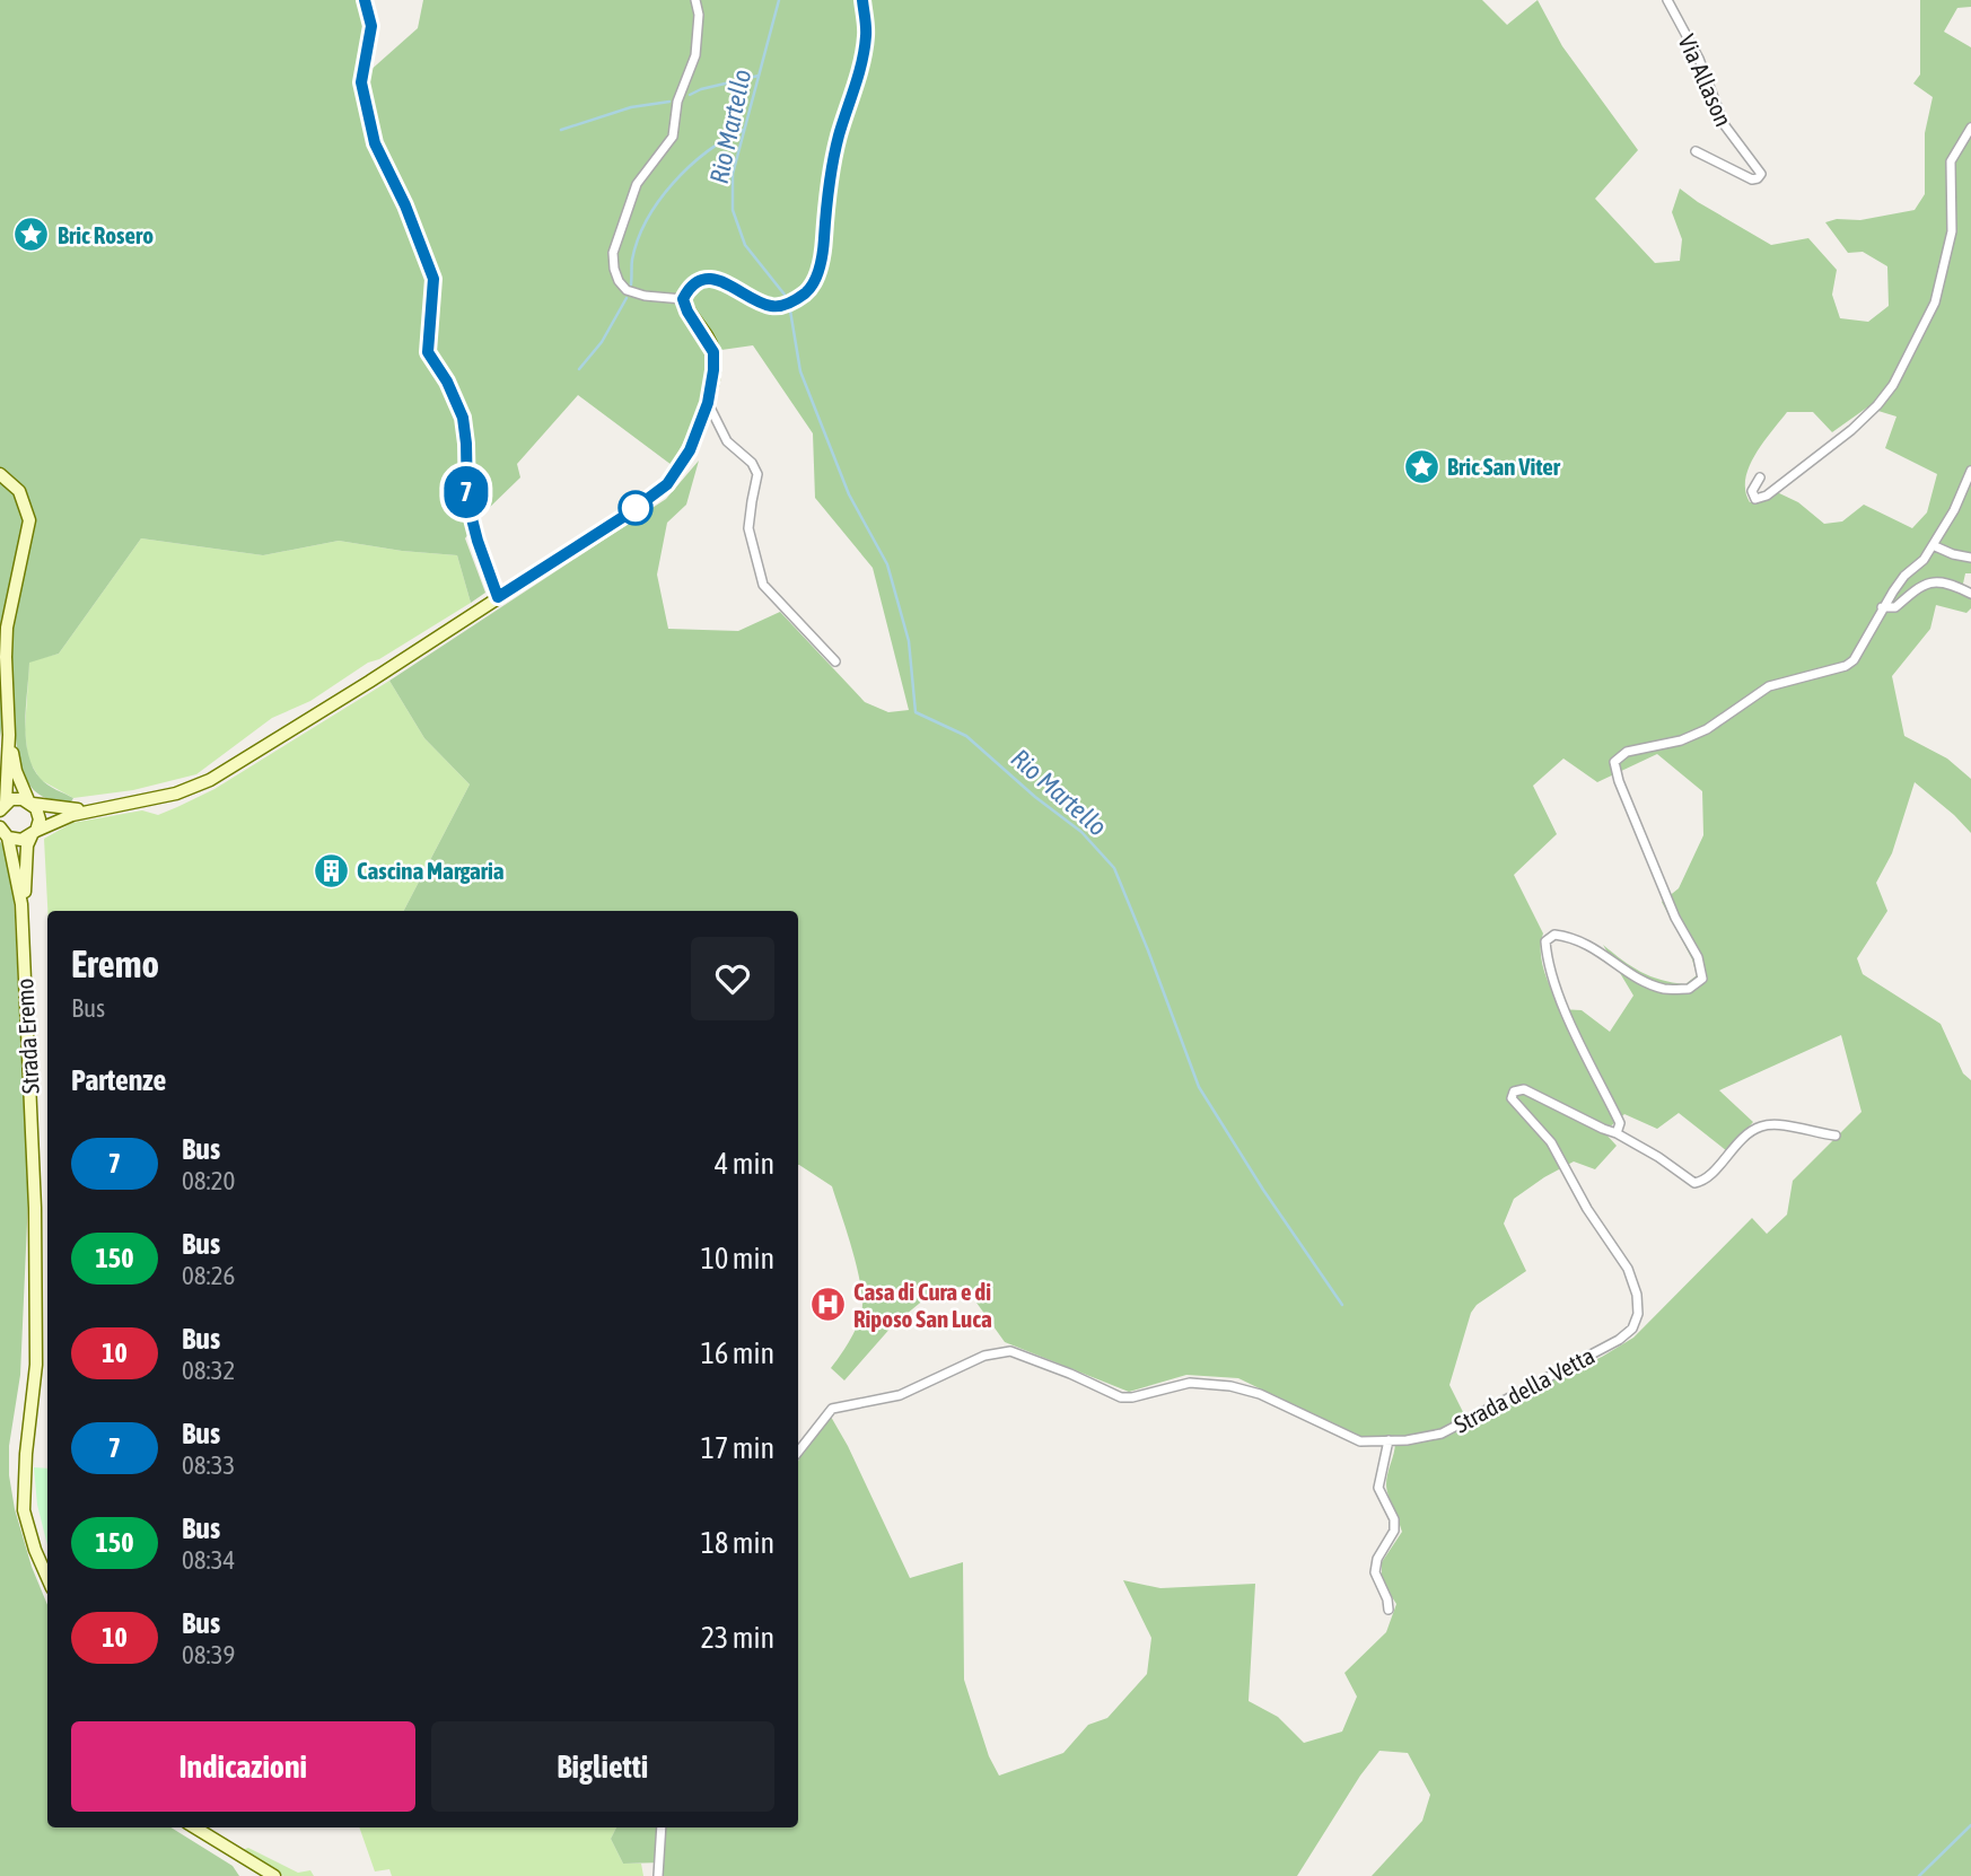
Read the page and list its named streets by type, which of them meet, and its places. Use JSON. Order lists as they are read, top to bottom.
{
  "streets": {
    "main road": ["Strada Eremo"],
    "street": ["Via Allason", "Strada della Vetta"]
  },
  "water": ["Rio Martello"],
  "places": {
    "place": ["Bric Rosero", "Bric San Viter"],
    "building": ["Cascina Margaria"],
    "hospital": ["Casa di Cura e di Riposo San Luca"]
  },
  "lines": ["bus line 7"],
  "page": {
    "on_map": "7",
    "heading": [
      ["Eremo", "Bus"],
      "Partenze"
    ],
    "list": [
      {
        "mark": "7",
        "name": "Bus",
        "note": "08:20",
        "value": "4 min"
      },
      {
        "mark": "150",
        "name": "Bus",
        "note": "08:26",
        "value": "10 min"
      },
      {
        "mark": "10",
        "name": "Bus",
        "note": "08:32",
        "value": "16 min"
      },
      {
        "mark": "7",
        "name": "Bus",
        "note": "08:33",
        "value": "17 min"
      },
      {
        "mark": "150",
        "name": "Bus",
        "note": "08:34",
        "value": "18 min"
      },
      {
        "mark": "10",
        "name": "Bus",
        "note": "08:39",
        "value": "23 min"
      }
    ],
    "buttons": ["Indicazioni", "Biglietti"]
  }
}
